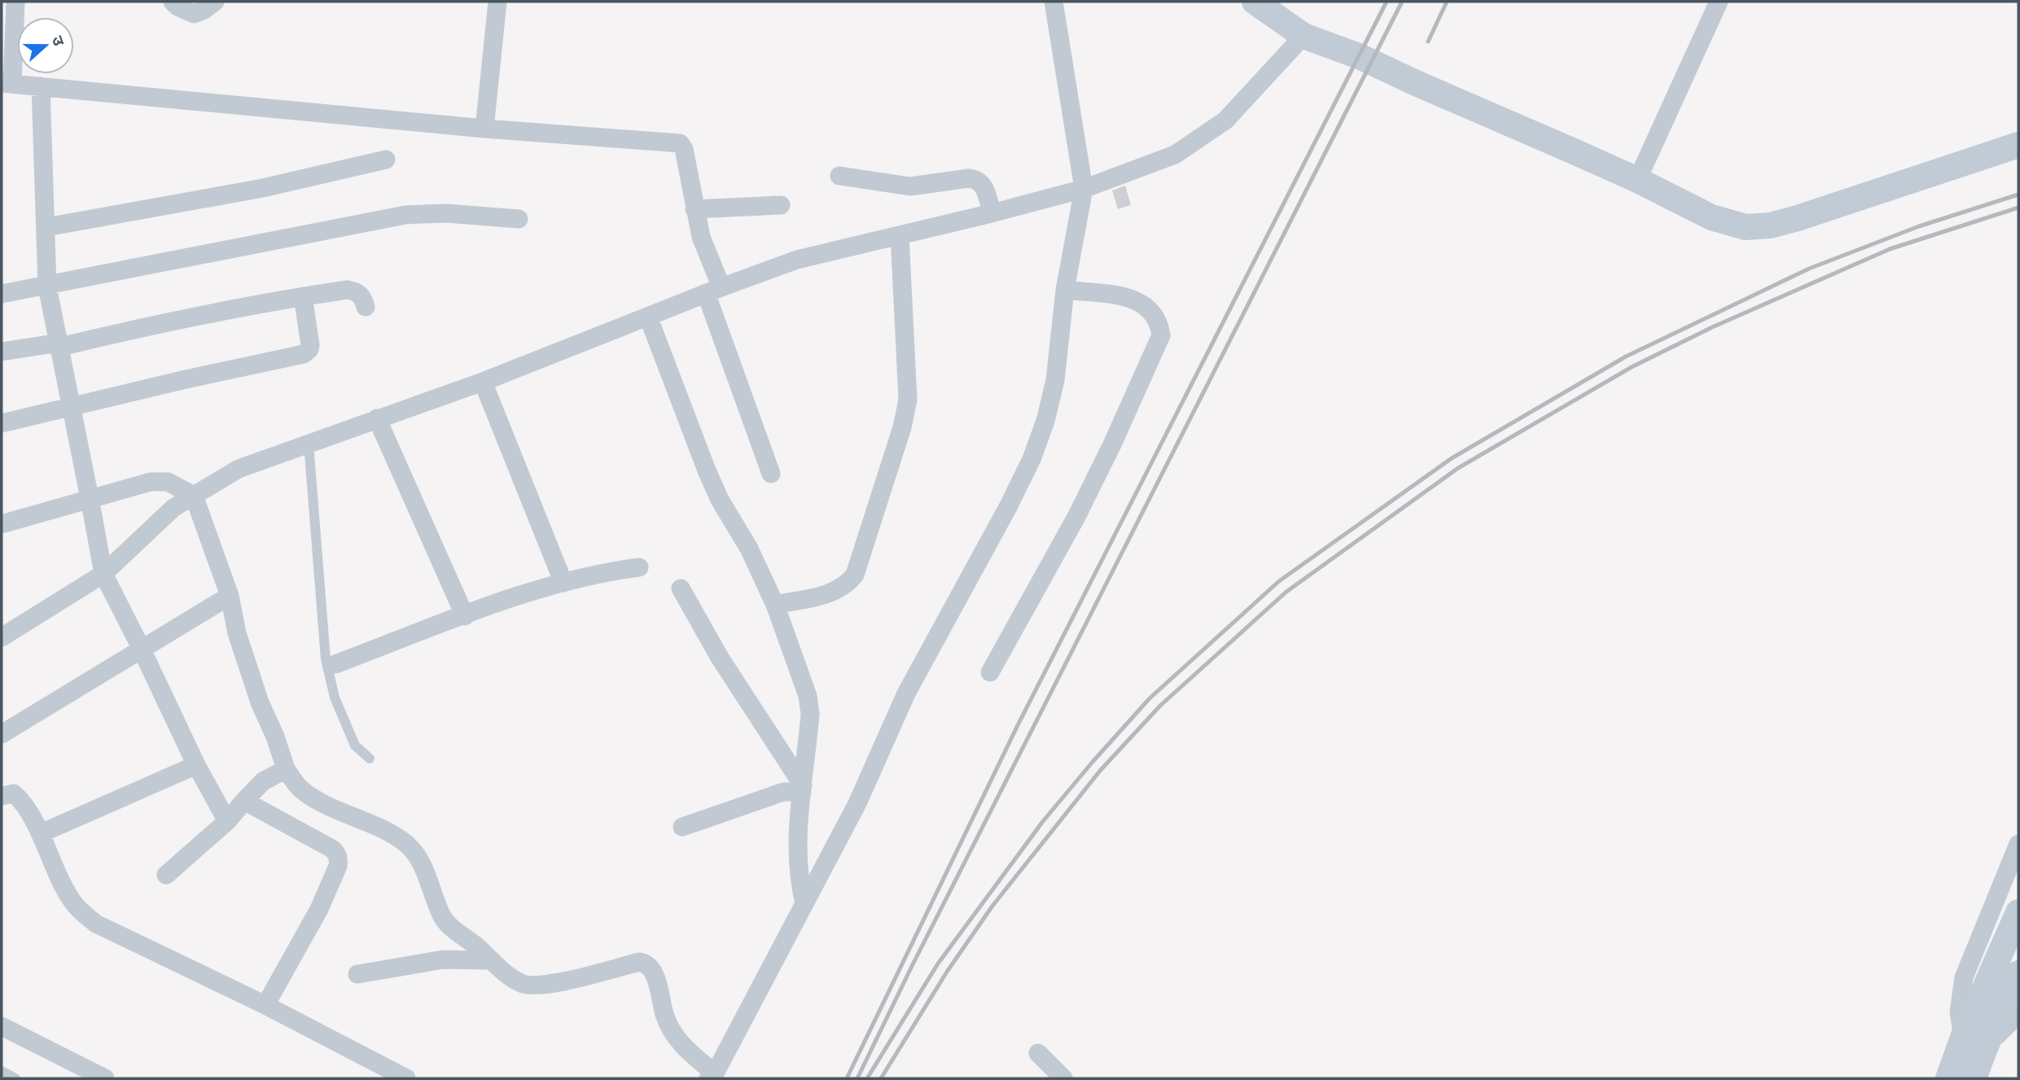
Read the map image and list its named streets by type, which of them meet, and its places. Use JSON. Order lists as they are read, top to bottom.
{
  "north": "right"
}
